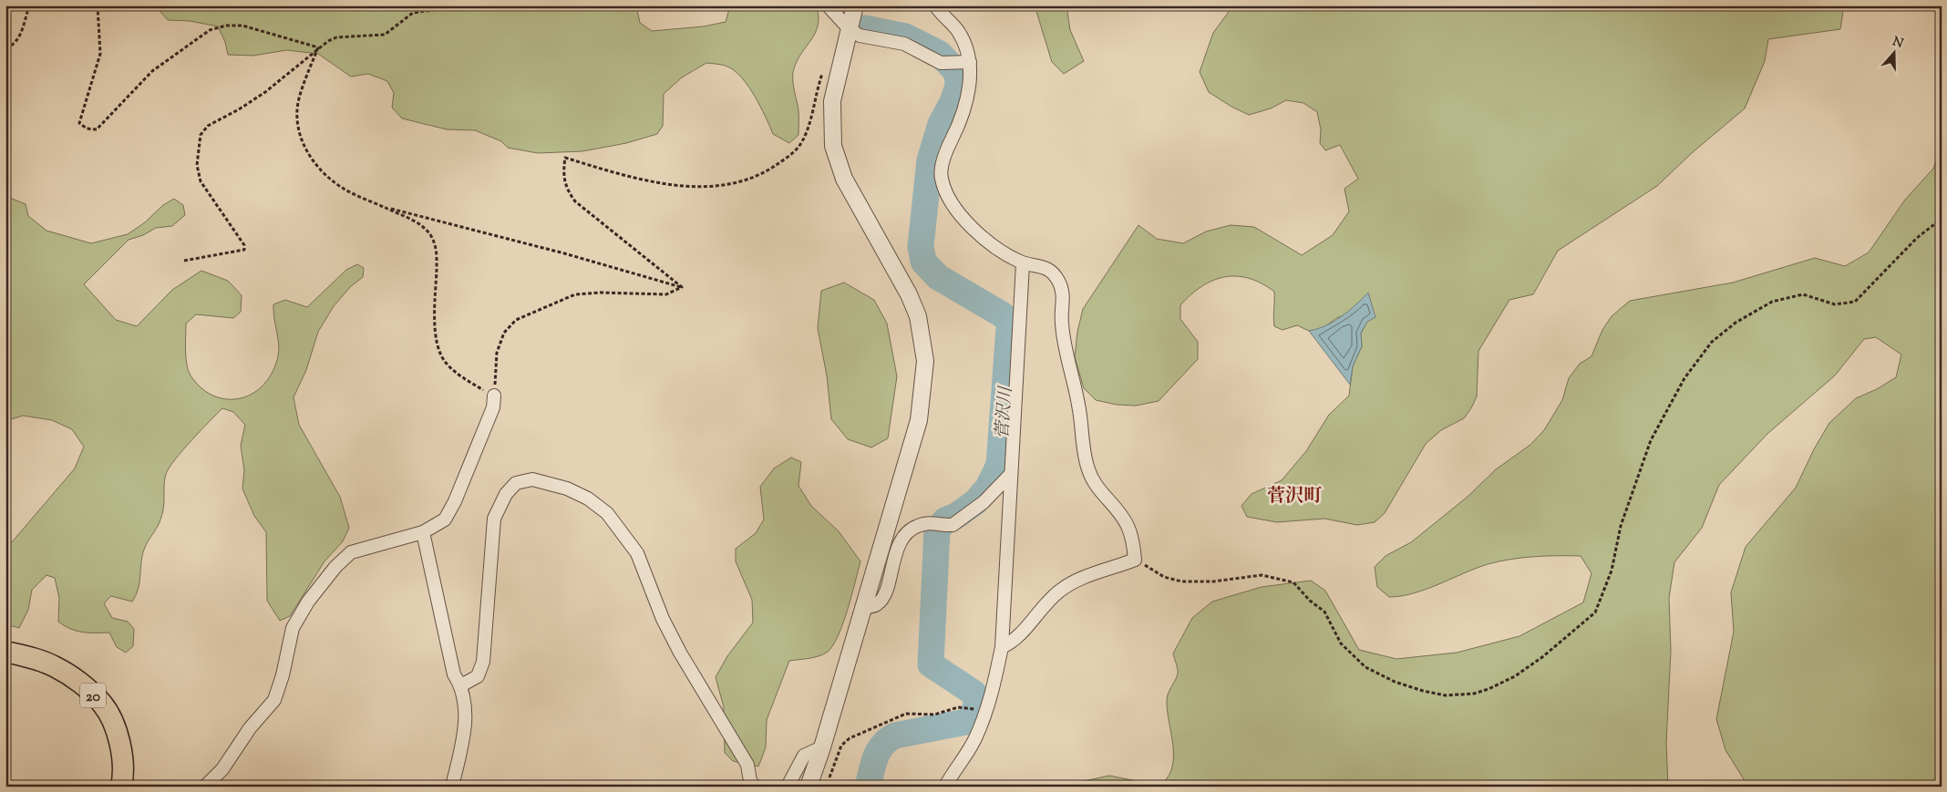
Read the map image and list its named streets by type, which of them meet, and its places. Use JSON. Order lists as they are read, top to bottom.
{
  "streets": {
    "main road": ["20"]
  },
  "districts": ["菅沢町"],
  "water": ["菅沢川"],
  "north": "top"
}
